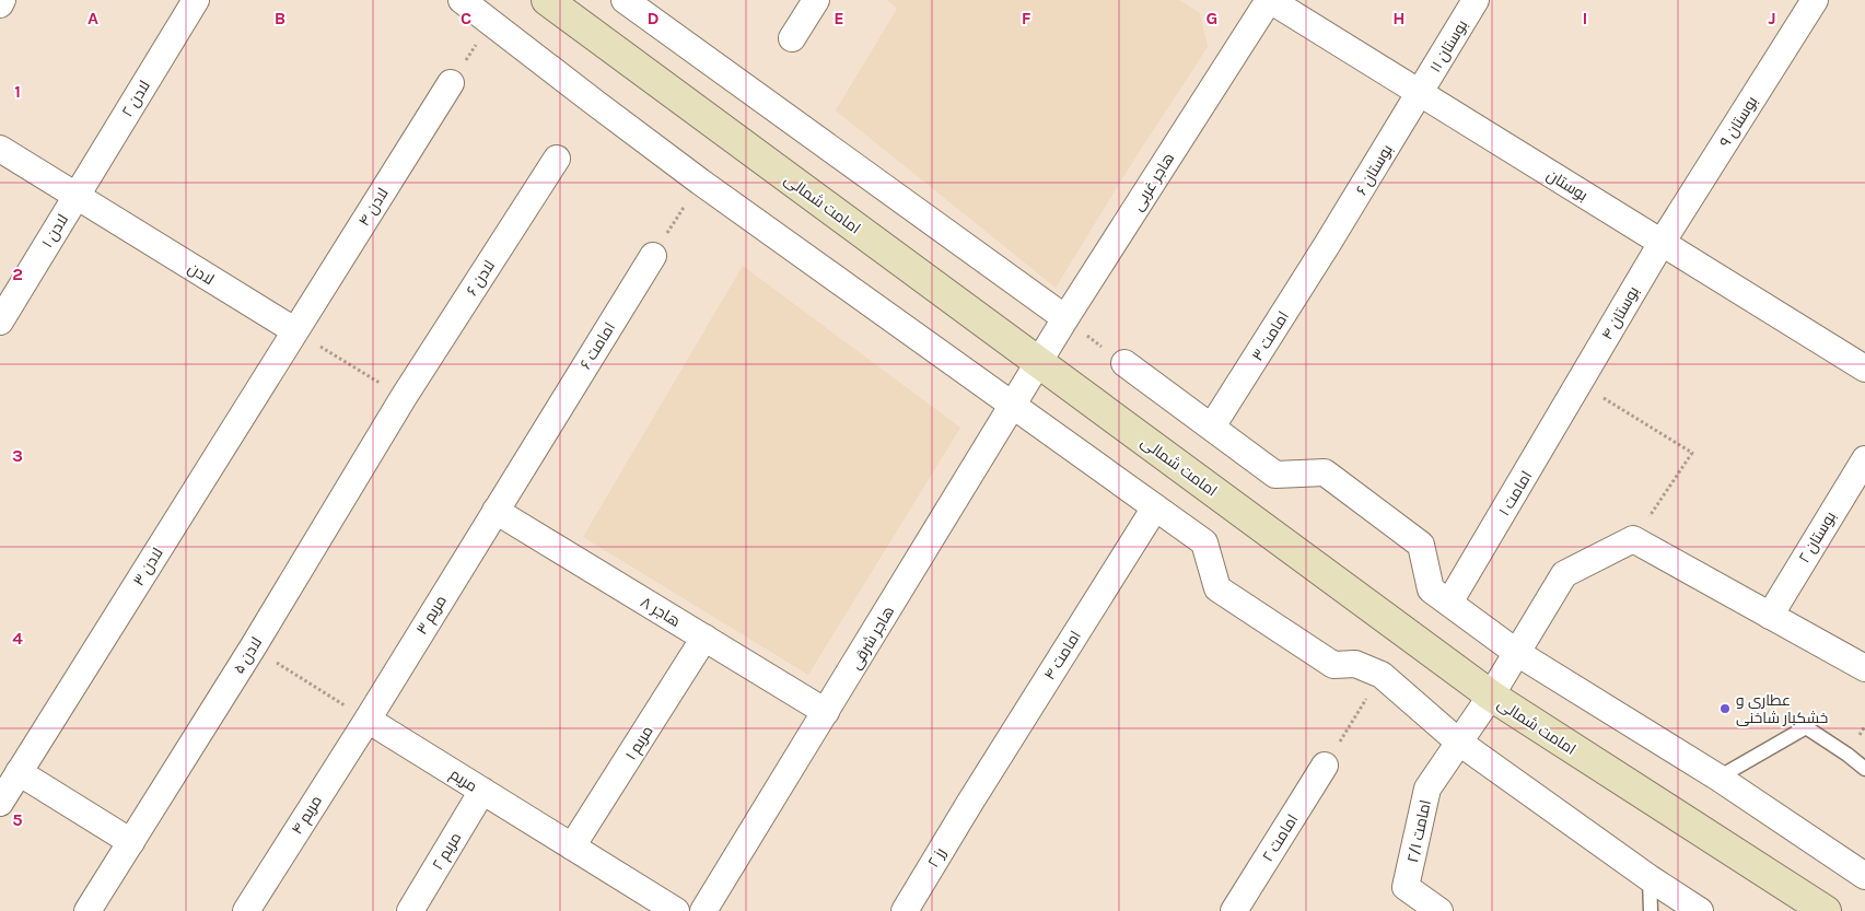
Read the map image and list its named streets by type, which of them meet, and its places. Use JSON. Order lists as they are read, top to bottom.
{
  "streets": {
    "main road": ["امامت شمالی"],
    "street": [
      "بوستان ۱۱",
      "لادن ۲",
      "بوستان ۹",
      "بوستان ۶",
      "هاجر غربی",
      "بوستان",
      "لادن ۴",
      "لادن ۱",
      "لادن",
      "لادن ۶",
      "بوستان ۴",
      "امامت ۳",
      "امامت ۶",
      "امامت ۱",
      "بوستان ۲",
      "لادن ۳",
      "هاجر ۸",
      "مریم ۳",
      "هاجر شرقی",
      "لادن ۵",
      "امامت ۴",
      "مریم ۱",
      "مریم",
      "مریم ۴",
      "امامت ۲/۱",
      "امامت ۲",
      "مریم ۲",
      "رز ۲"
    ]
  },
  "crossings": [
    ["بوستان ۱۱", "بوستان ۶"],
    ["بوستان ۱۱", "بوستان"],
    ["لادن ۲", "لادن ۱"],
    ["لادن ۲", "لادن"],
    ["بوستان ۹", "بوستان"],
    ["بوستان ۹", "بوستان ۴"],
    ["بوستان ۶", "بوستان"],
    ["بوستان ۶", "امامت ۳"],
    ["هاجر غربی", "بوستان"],
    ["هاجر غربی", "امامت شمالی"],
    ["هاجر غربی", "هاجر شرقی"],
    ["بوستان", "بوستان ۴"],
    ["امامت شمالی", "هاجر شرقی"],
    ["لادن ۴", "لادن"],
    ["لادن ۴", "لادن ۳"],
    ["لادن ۱", "لادن"],
    ["لادن", "لادن ۳"],
    ["لادن ۶", "لادن ۵"],
    ["بوستان ۴", "امامت ۱"],
    ["امامت ۶", "هاجر ۸"],
    ["امامت ۶", "مریم ۳"],
    ["هاجر ۸", "مریم ۳"],
    ["هاجر ۸", "هاجر شرقی"],
    ["هاجر ۸", "مریم ۱"],
    ["مریم ۳", "مریم"],
    ["مریم ۳", "مریم ۴"],
    ["امامت ۴", "رز ۲"],
    ["مریم ۱", "مریم"],
    ["مریم", "مریم ۴"],
    ["مریم", "مریم ۲"]
  ],
  "places": ["عطاری و خشکبار شاخنی"],
  "grid": {
    "columns": [
      "A",
      "B",
      "C",
      "D",
      "E",
      "F",
      "G",
      "H",
      "I",
      "J"
    ],
    "rows": [
      "1",
      "2",
      "3",
      "4",
      "5"
    ]
  }
}
